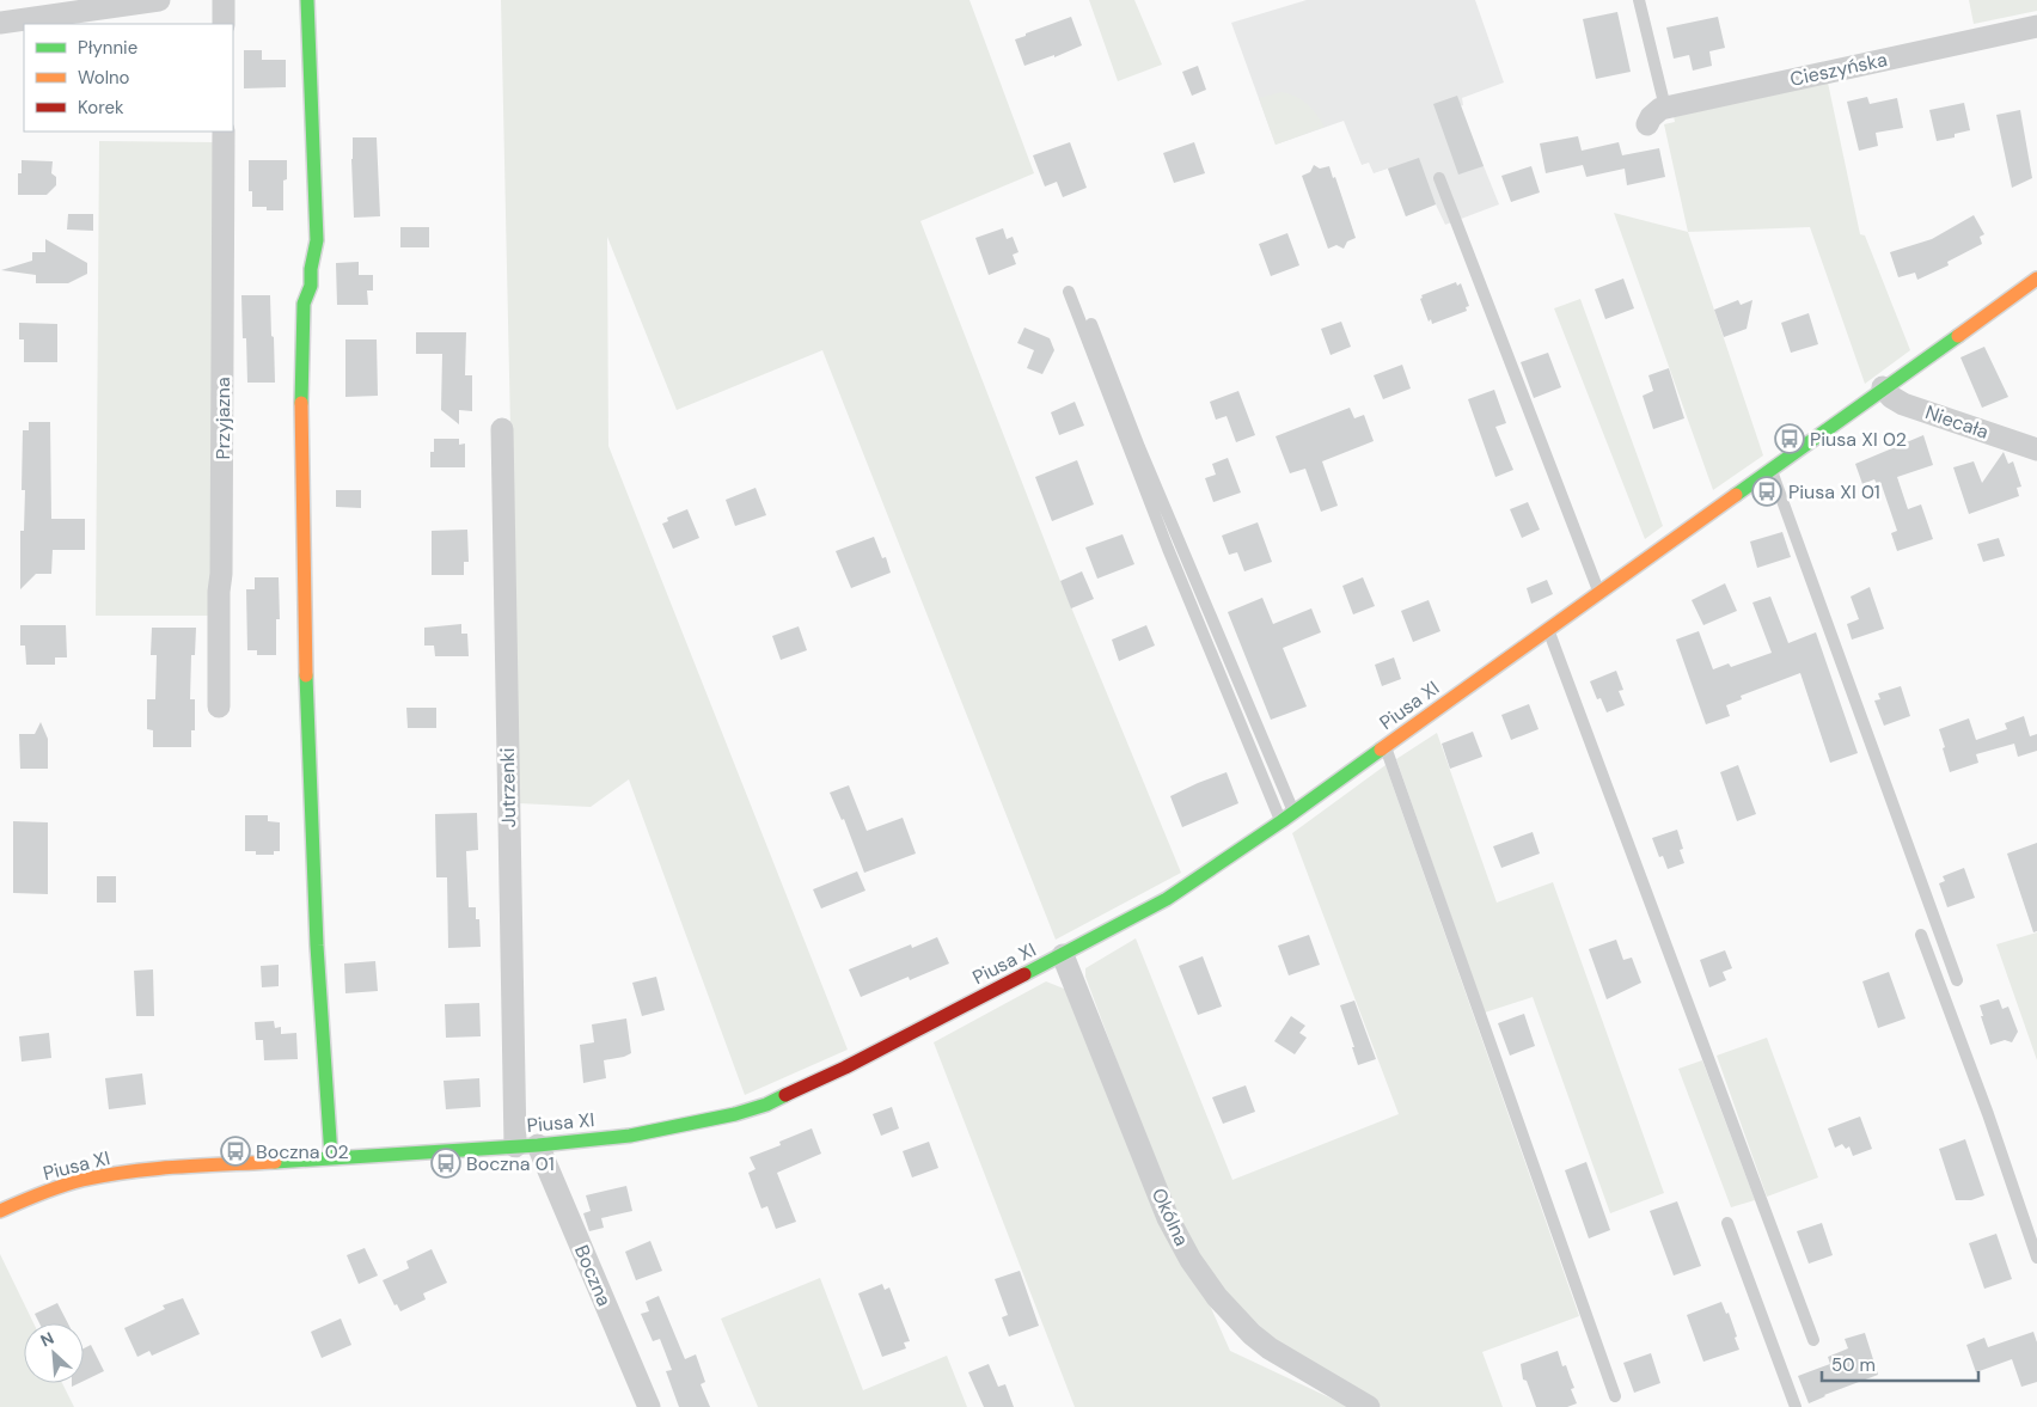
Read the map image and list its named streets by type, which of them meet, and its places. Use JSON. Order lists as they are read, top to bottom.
{
  "streets": {
    "street": [
      "Cieszyńska",
      "Przyjazna",
      "Niecała",
      "Piusa XI",
      "Jutrzenki",
      "Okólna",
      "Boczna"
    ]
  },
  "crossings": [
    ["Niecała", "Piusa XI"],
    ["Piusa XI", "Jutrzenki"],
    ["Piusa XI", "Okólna"],
    ["Piusa XI", "Boczna"]
  ],
  "places": {
    "bus stop": [
      "Piusa XI 02",
      "Piusa XI 01",
      "Boczna 02",
      "Boczna 01"
    ]
  },
  "legend": ["Płynnie", "Wolno", "Korek"],
  "scale_bar": "50 m",
  "north": "top left"
}
